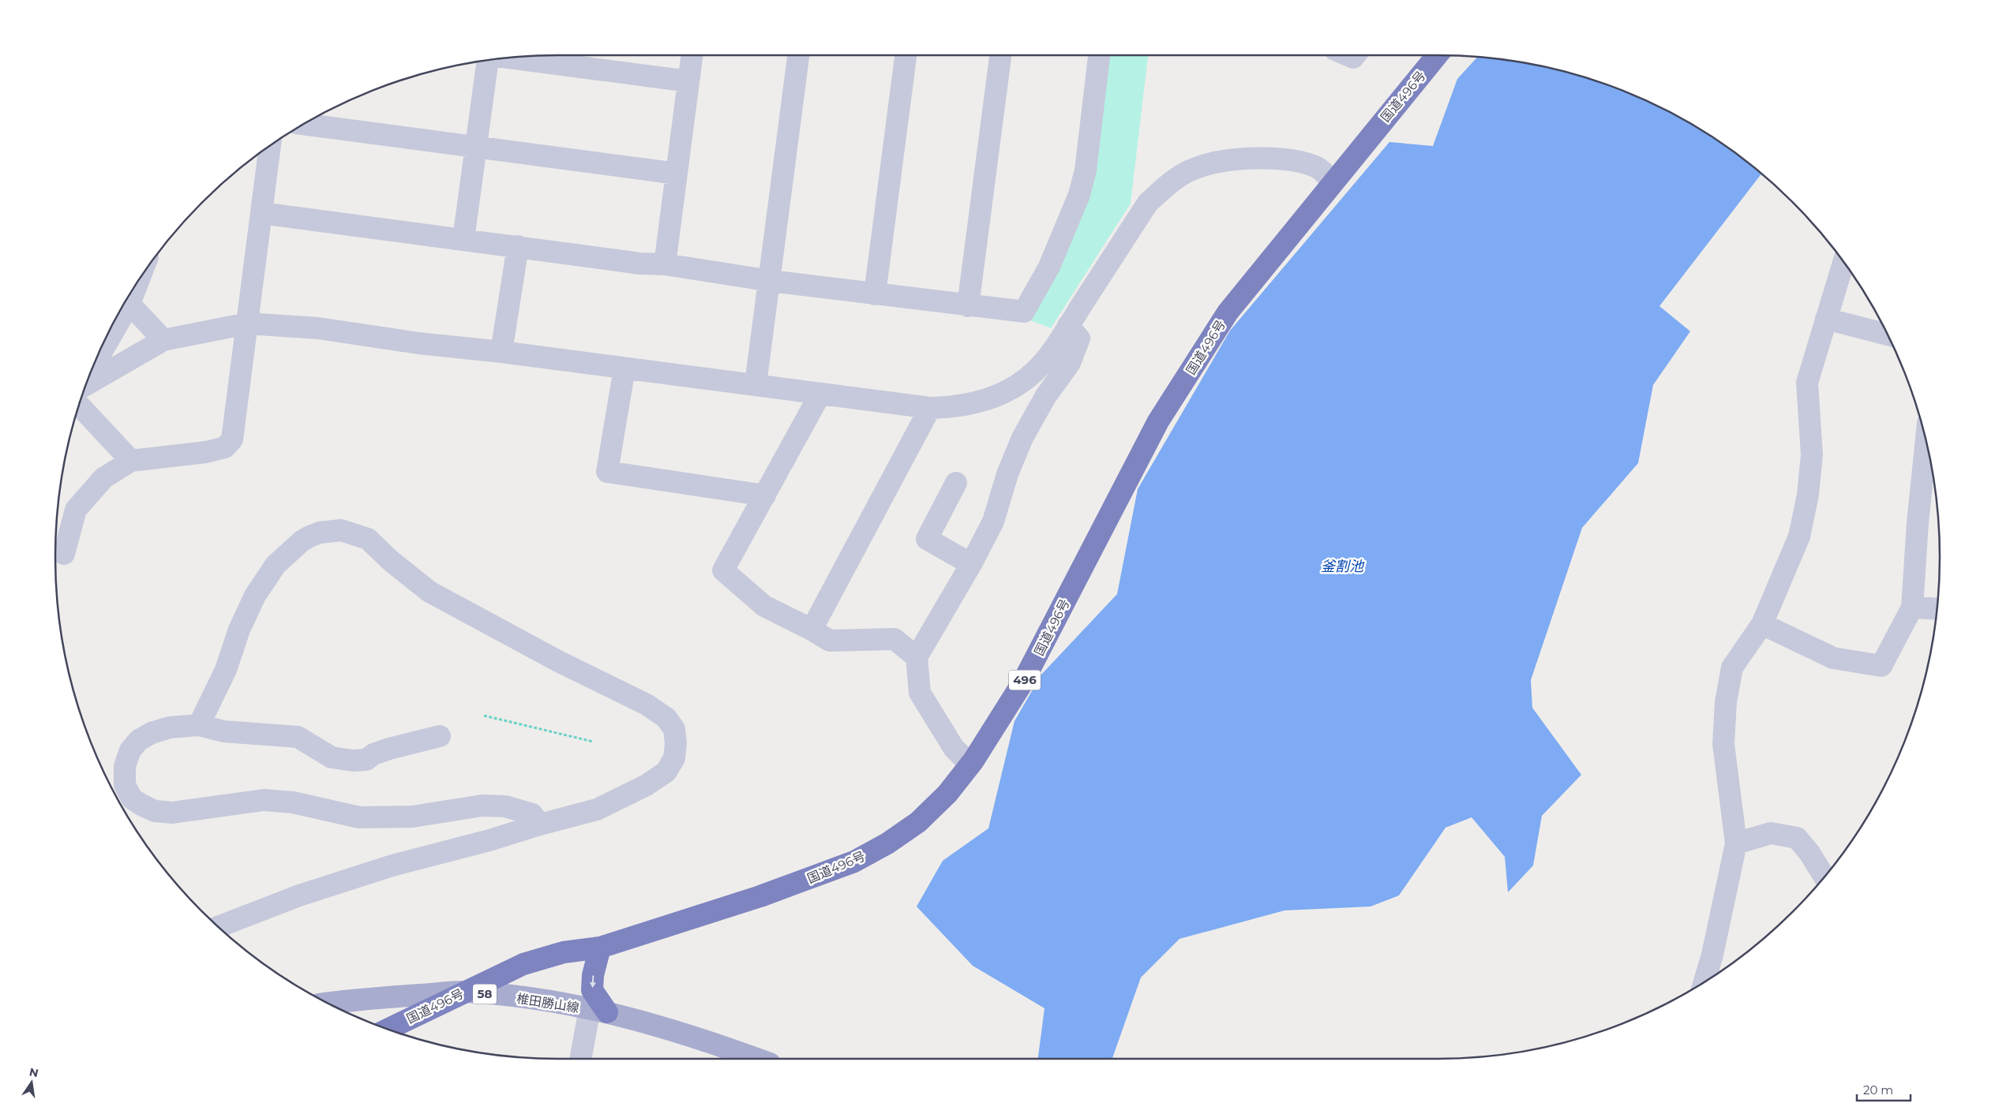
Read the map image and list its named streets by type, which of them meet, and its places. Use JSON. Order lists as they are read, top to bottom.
{
  "streets": {
    "highway": ["国道496号", "496"],
    "main road": ["58", "椎田勝山線"]
  },
  "crossings": [
    ["国道496号", "椎田勝山線"]
  ],
  "water": ["釜割池"],
  "scale_bar": "20 m",
  "north": "top"
}
